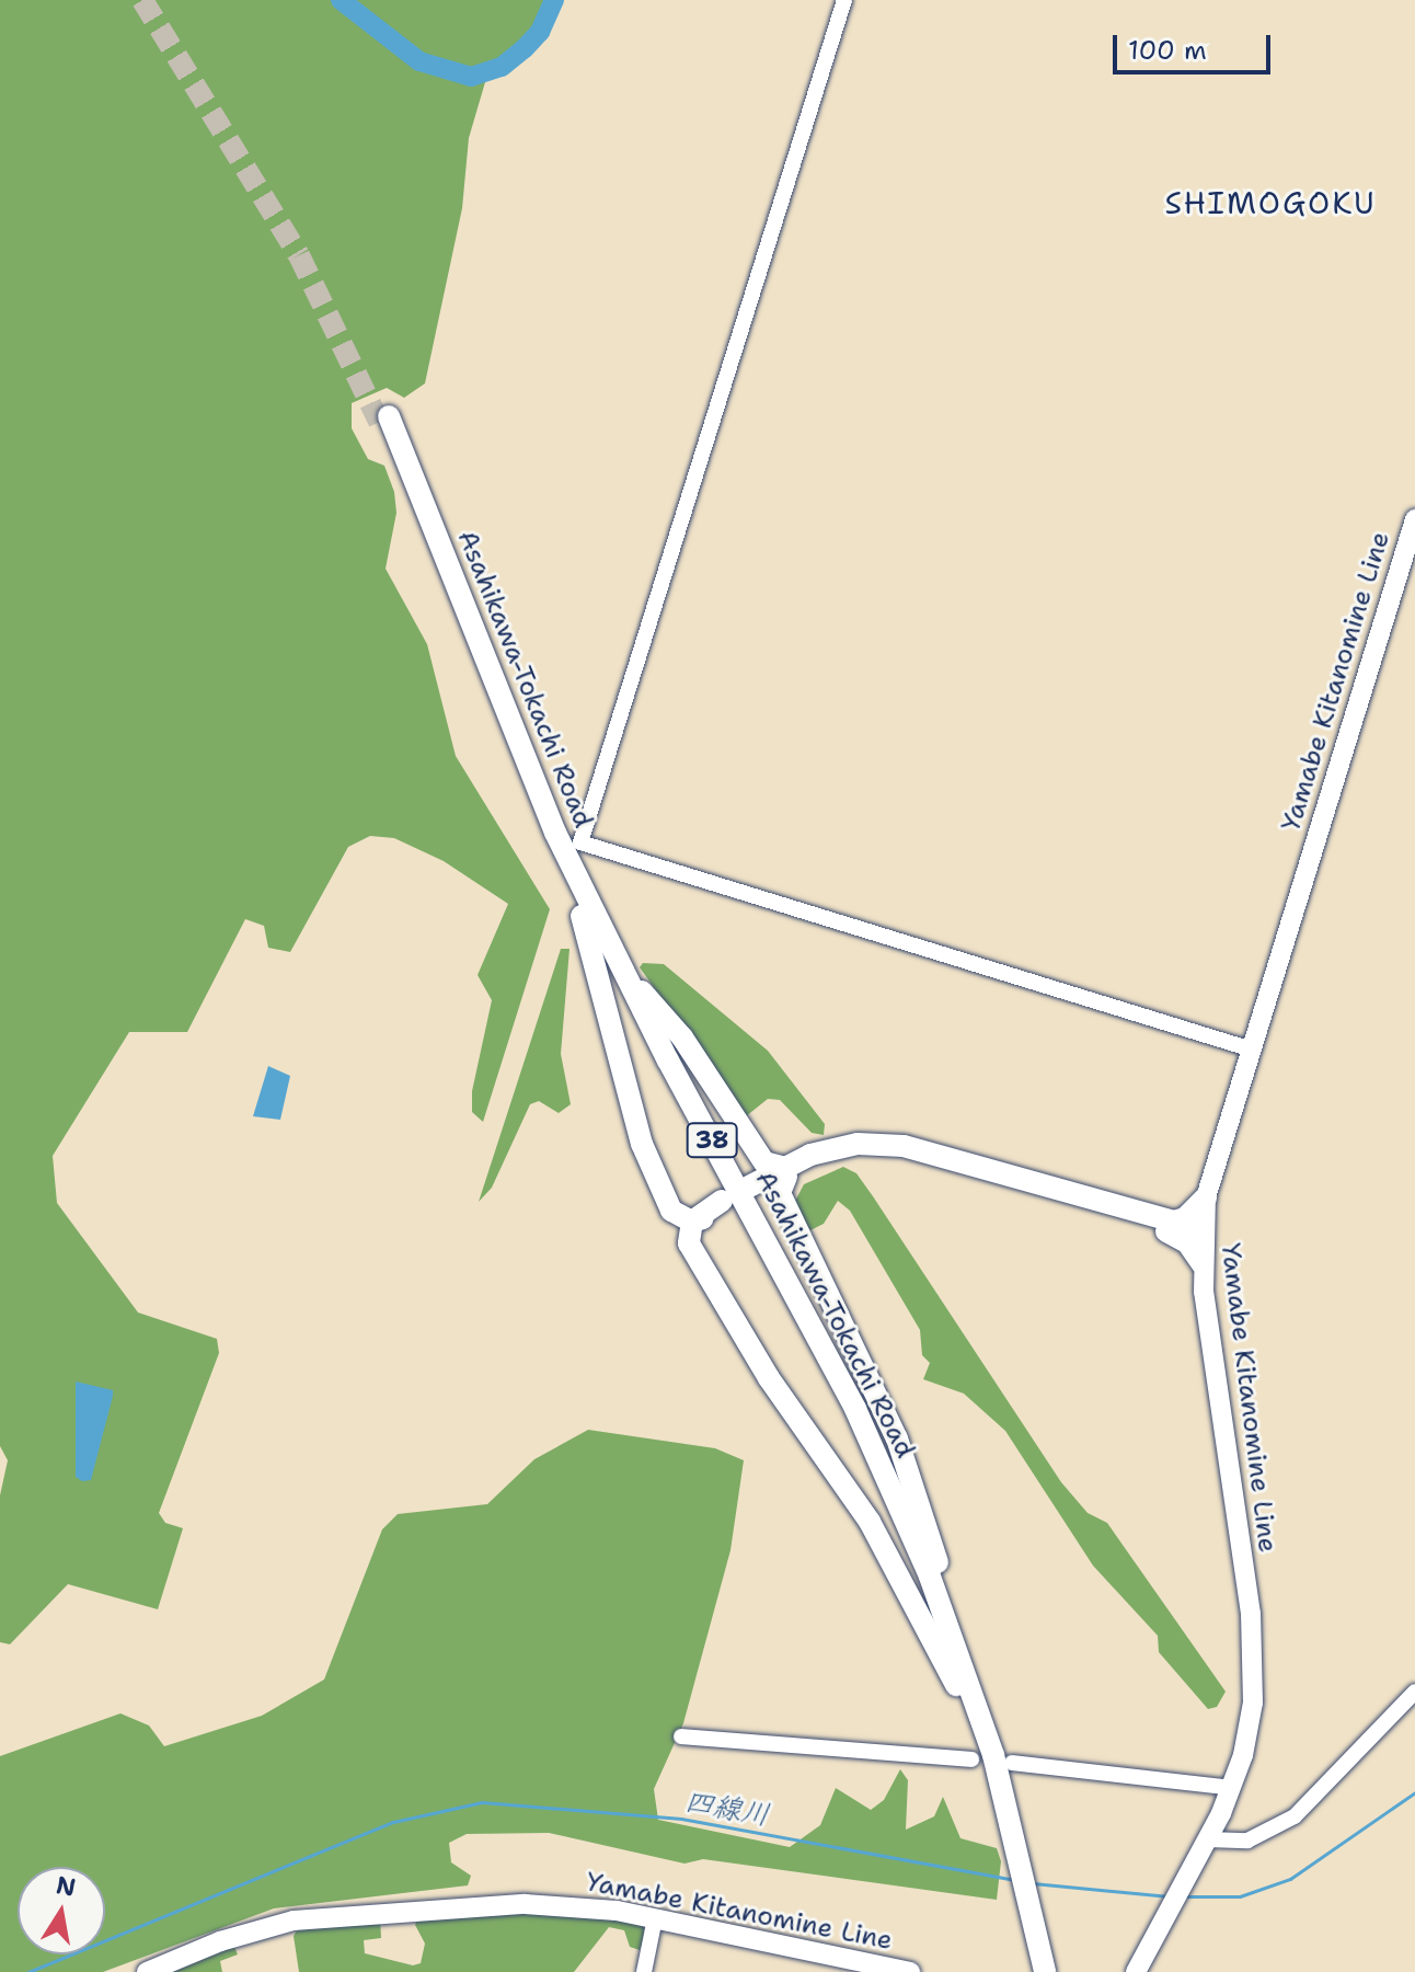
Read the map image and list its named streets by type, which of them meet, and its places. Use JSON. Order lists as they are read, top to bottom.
{
  "streets": {
    "highway": ["Asahikawa-Tokachi Road", "38"],
    "main road": ["Yamabe Kitanomine Line"]
  },
  "crossings": [
    ["Asahikawa-Tokachi Road", "38"]
  ],
  "districts": ["SHIMOGOKU"],
  "water": ["四線川"],
  "scale_bar": "100 m",
  "north": "top"
}
